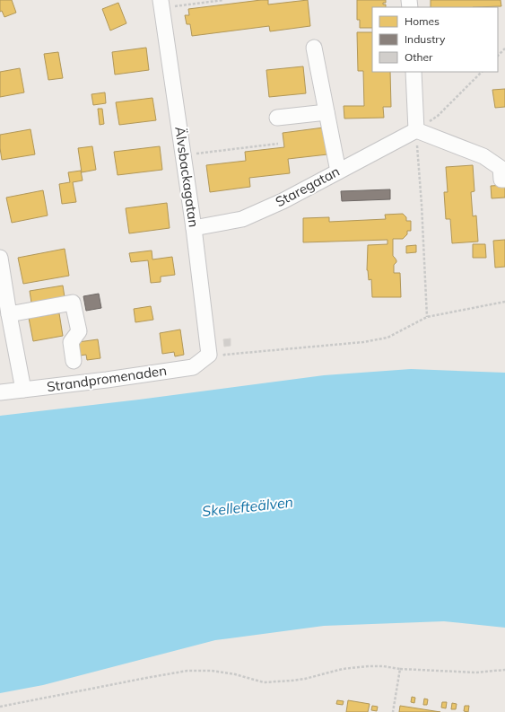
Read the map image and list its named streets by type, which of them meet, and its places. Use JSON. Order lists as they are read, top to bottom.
{
  "streets": {
    "street": ["Älvsbackagatan", "Staregatan", "Strandpromenaden"]
  },
  "crossings": [
    ["Älvsbackagatan", "Staregatan"],
    ["Älvsbackagatan", "Strandpromenaden"]
  ],
  "water": ["Skellefteälven"],
  "legend": ["Homes", "Industry", "Other"]
}
